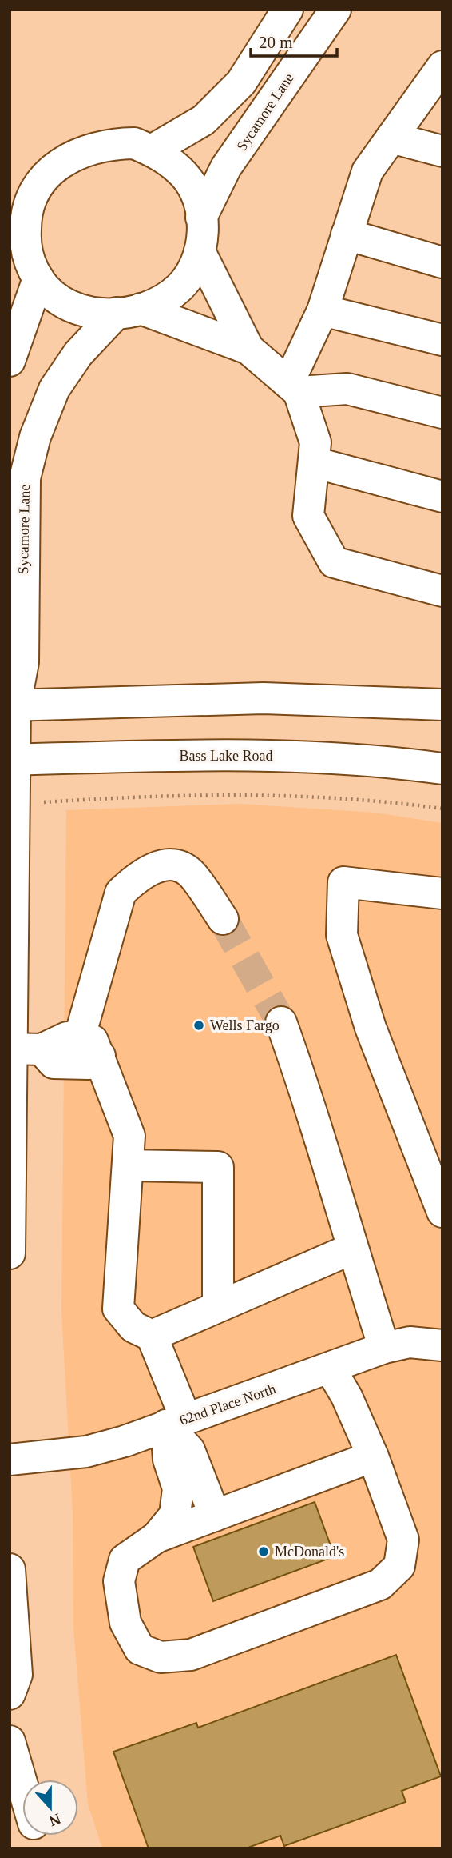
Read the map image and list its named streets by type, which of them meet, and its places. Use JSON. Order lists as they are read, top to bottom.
{
  "streets": {
    "street": ["Sycamore Lane", "Bass Lake Road", "62nd Place North"]
  },
  "crossings": [
    ["Sycamore Lane", "Bass Lake Road"]
  ],
  "places": ["Wells Fargo", "McDonald's"],
  "scale_bar": "20 m",
  "north": "bottom"
}
